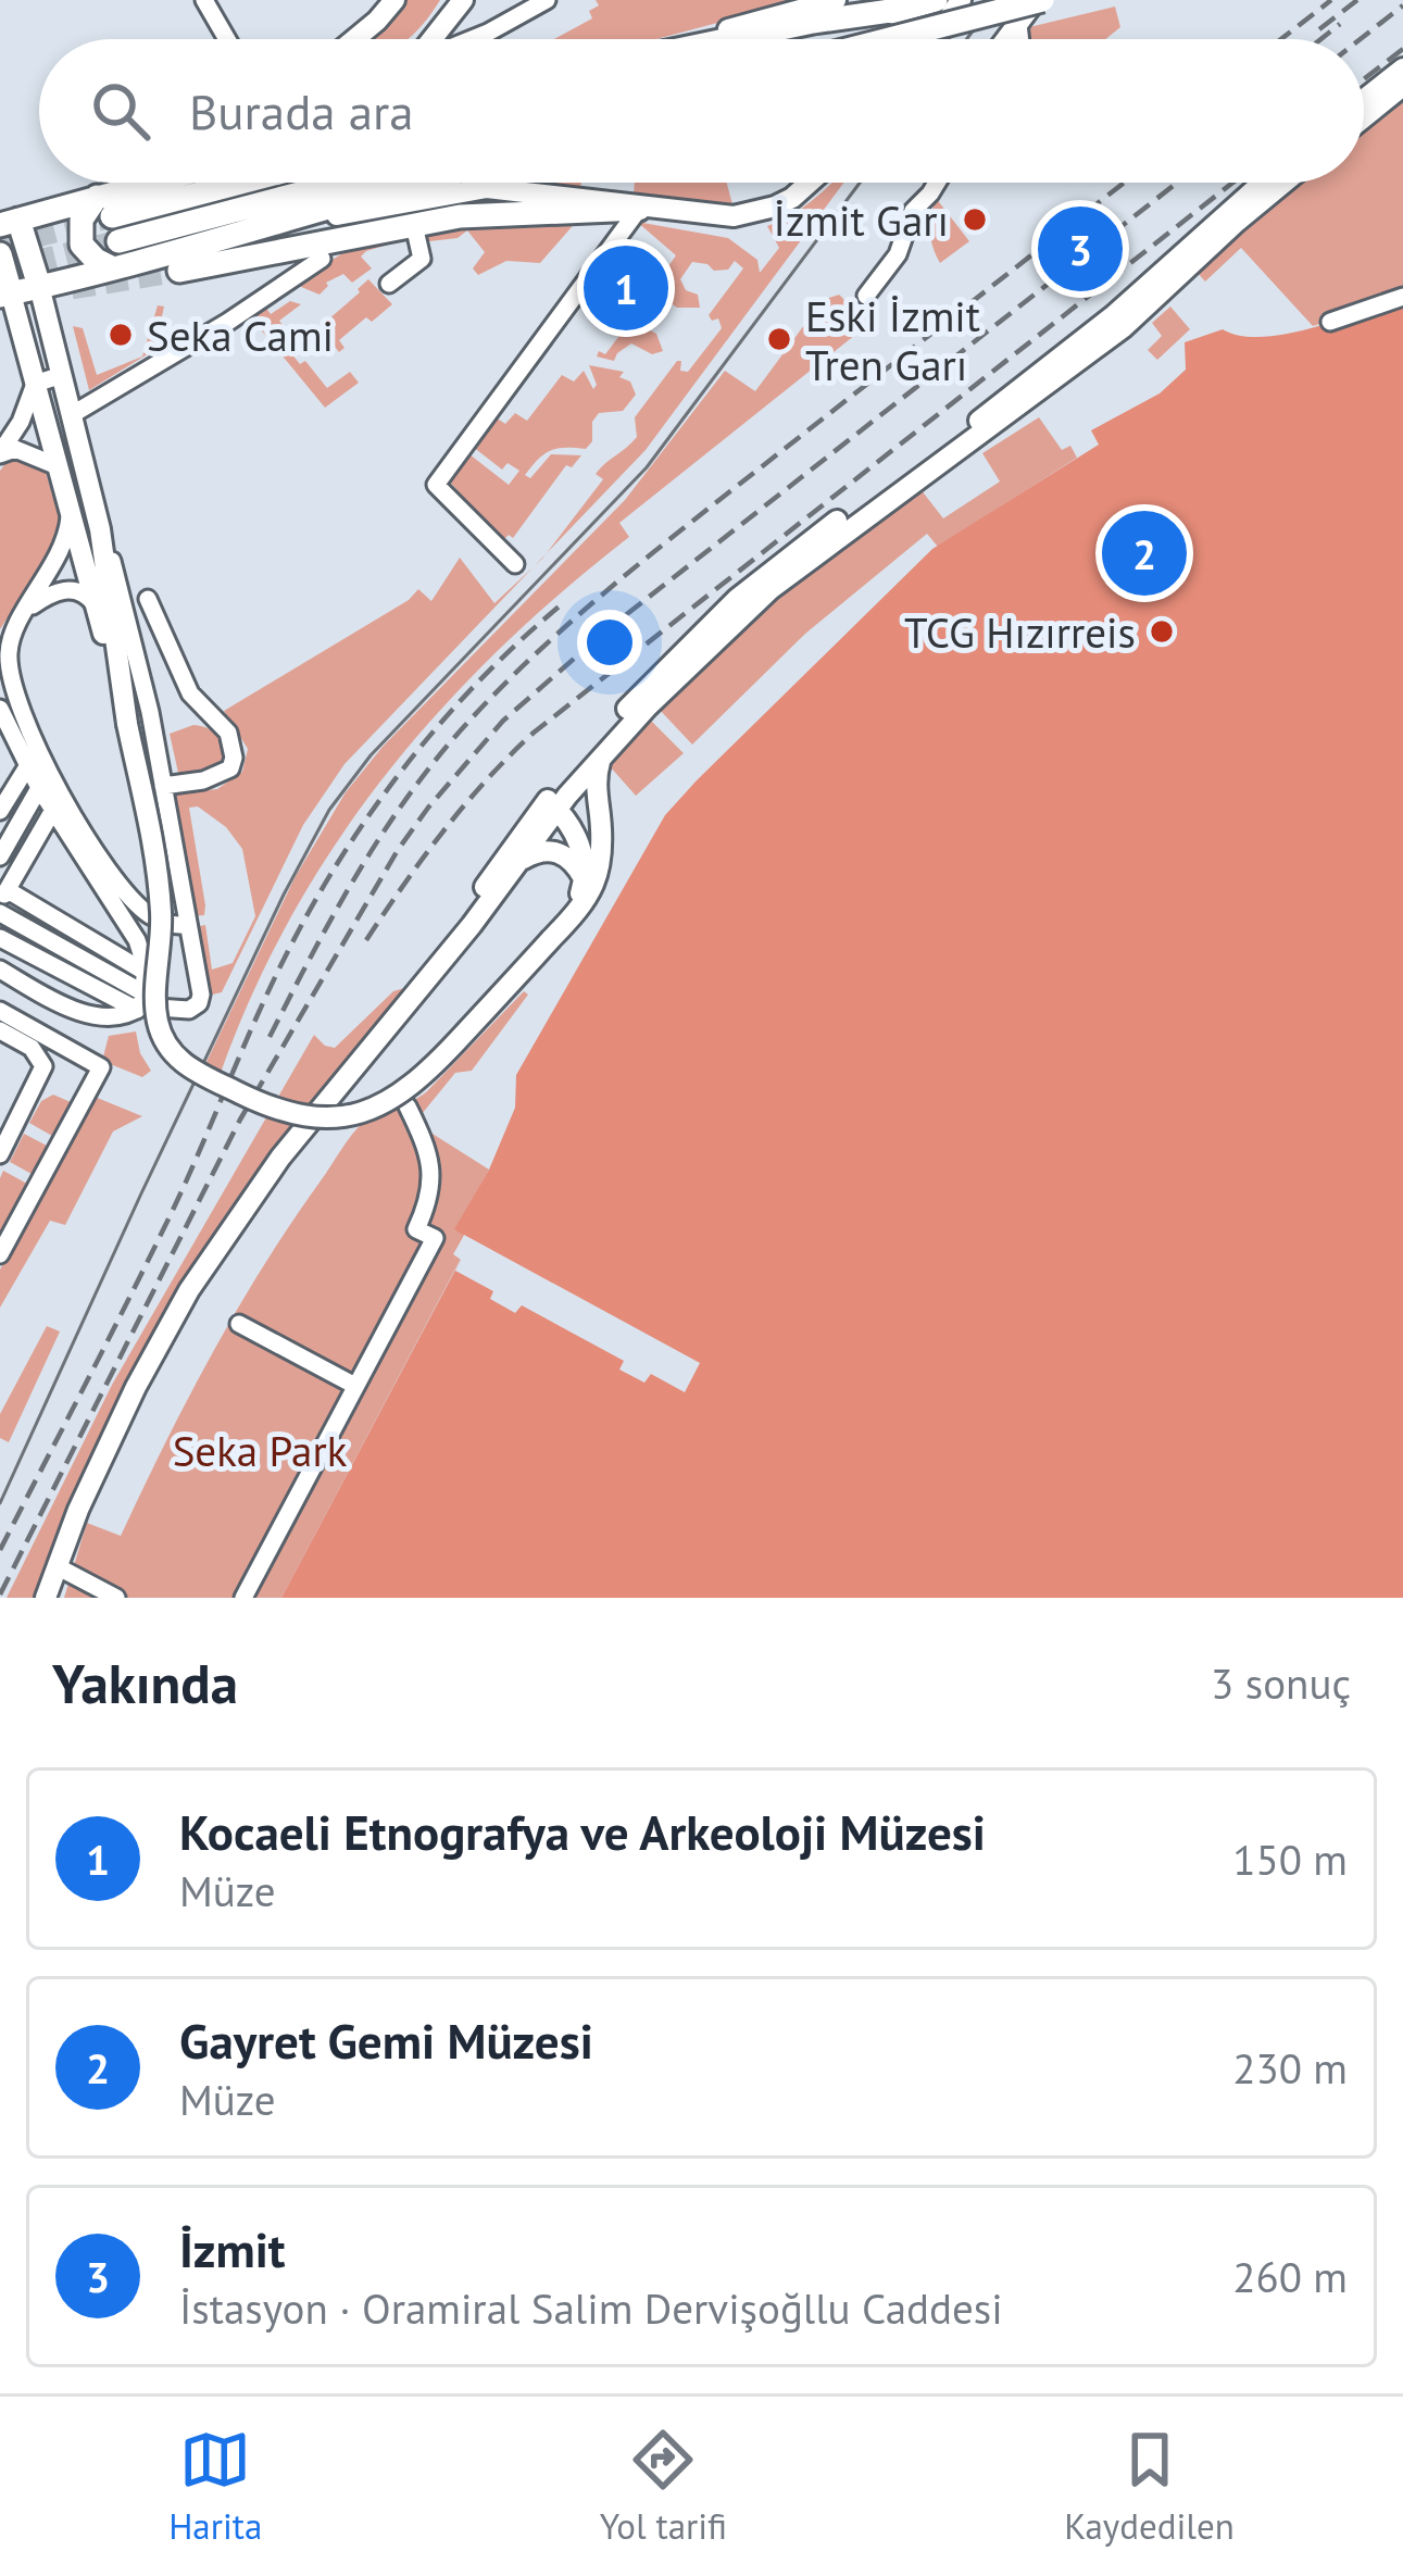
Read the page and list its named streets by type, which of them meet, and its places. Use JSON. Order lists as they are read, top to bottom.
{
  "parks": ["Seka Park"],
  "places": [
    "İzmit Garı",
    "Seka Cami",
    "Eski İzmit Tren Garı",
    "TCG Hızırreis"
  ],
  "page": {
    "search": "Burada ara",
    "pins": ["3", "1", "2"],
    "heading": ["Yakında", "3 sonuç"],
    "list": [
      {
        "mark": "1",
        "name": "Kocaeli Etnografya ve Arkeoloji Müzesi",
        "note": "Müze",
        "value": "150 m"
      },
      {
        "mark": "2",
        "name": "Gayret Gemi Müzesi",
        "note": "Müze",
        "value": "230 m"
      },
      {
        "mark": "3",
        "name": "İzmit",
        "note": "İstasyon · Oramiral Salim Dervişoğllu Caddesi",
        "value": "260 m"
      }
    ],
    "nav": ["Harita", "Yol tarifi", "Kaydedilen"]
  }
}
